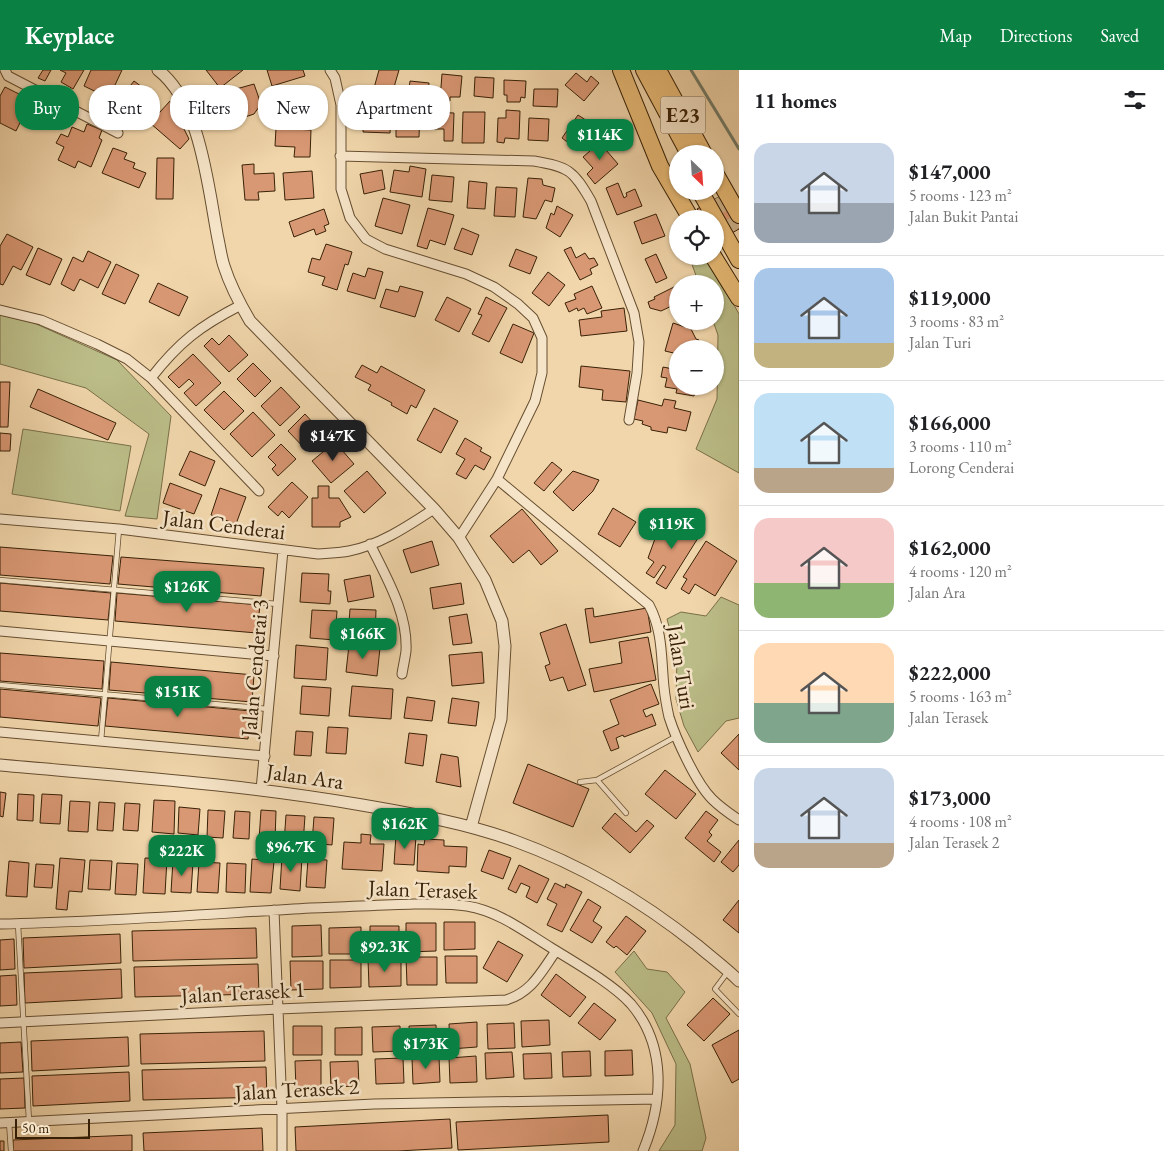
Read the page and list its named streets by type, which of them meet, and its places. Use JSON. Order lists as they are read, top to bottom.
{
  "streets": {
    "highway": ["E23"],
    "street": [
      "Jalan Cenderai",
      "Jalan Turi",
      "Jalan Cenderai 3",
      "Jalan Ara",
      "Jalan Terasek",
      "Jalan Terasek 1",
      "Jalan Terasek 2"
    ]
  },
  "crossings": [
    ["Jalan Cenderai", "Jalan Cenderai 3"],
    ["Jalan Cenderai 3", "Jalan Ara"],
    ["Jalan Terasek", "Jalan Terasek 1"],
    ["Jalan Terasek", "Jalan Terasek 2"]
  ],
  "scale_bar": "50 m",
  "north": "bottom right",
  "page": {
    "header": "Keyplace",
    "nav": ["Map", "Directions", "Saved"],
    "heading": "11 homes",
    "chip": [
      "Buy",
      "Rent",
      "Filters",
      "New",
      "Apartment"
    ],
    "price": [
      "$114K",
      "$147K",
      "$119K",
      "$126K",
      "$166K",
      "$151K",
      "$162K",
      "$96.7K",
      "$222K",
      "$92.3K",
      "$173K"
    ],
    "list": [
      {
        "name": "$147,000",
        "note": "5 rooms · 123 m² · Jalan Bukit Pantai"
      },
      {
        "name": "$119,000",
        "note": "3 rooms · 83 m² · Jalan Turi"
      },
      {
        "name": "$166,000",
        "note": "3 rooms · 110 m² · Lorong Cenderai"
      },
      {
        "name": "$162,000",
        "note": "4 rooms · 120 m² · Jalan Ara"
      },
      {
        "name": "$222,000",
        "note": "5 rooms · 163 m² · Jalan Terasek"
      },
      {
        "name": "$173,000",
        "note": "4 rooms · 108 m² · Jalan Terasek 2"
      }
    ],
    "map_buttons": ["+", "−"],
    "scale": "50 m"
  }
}
